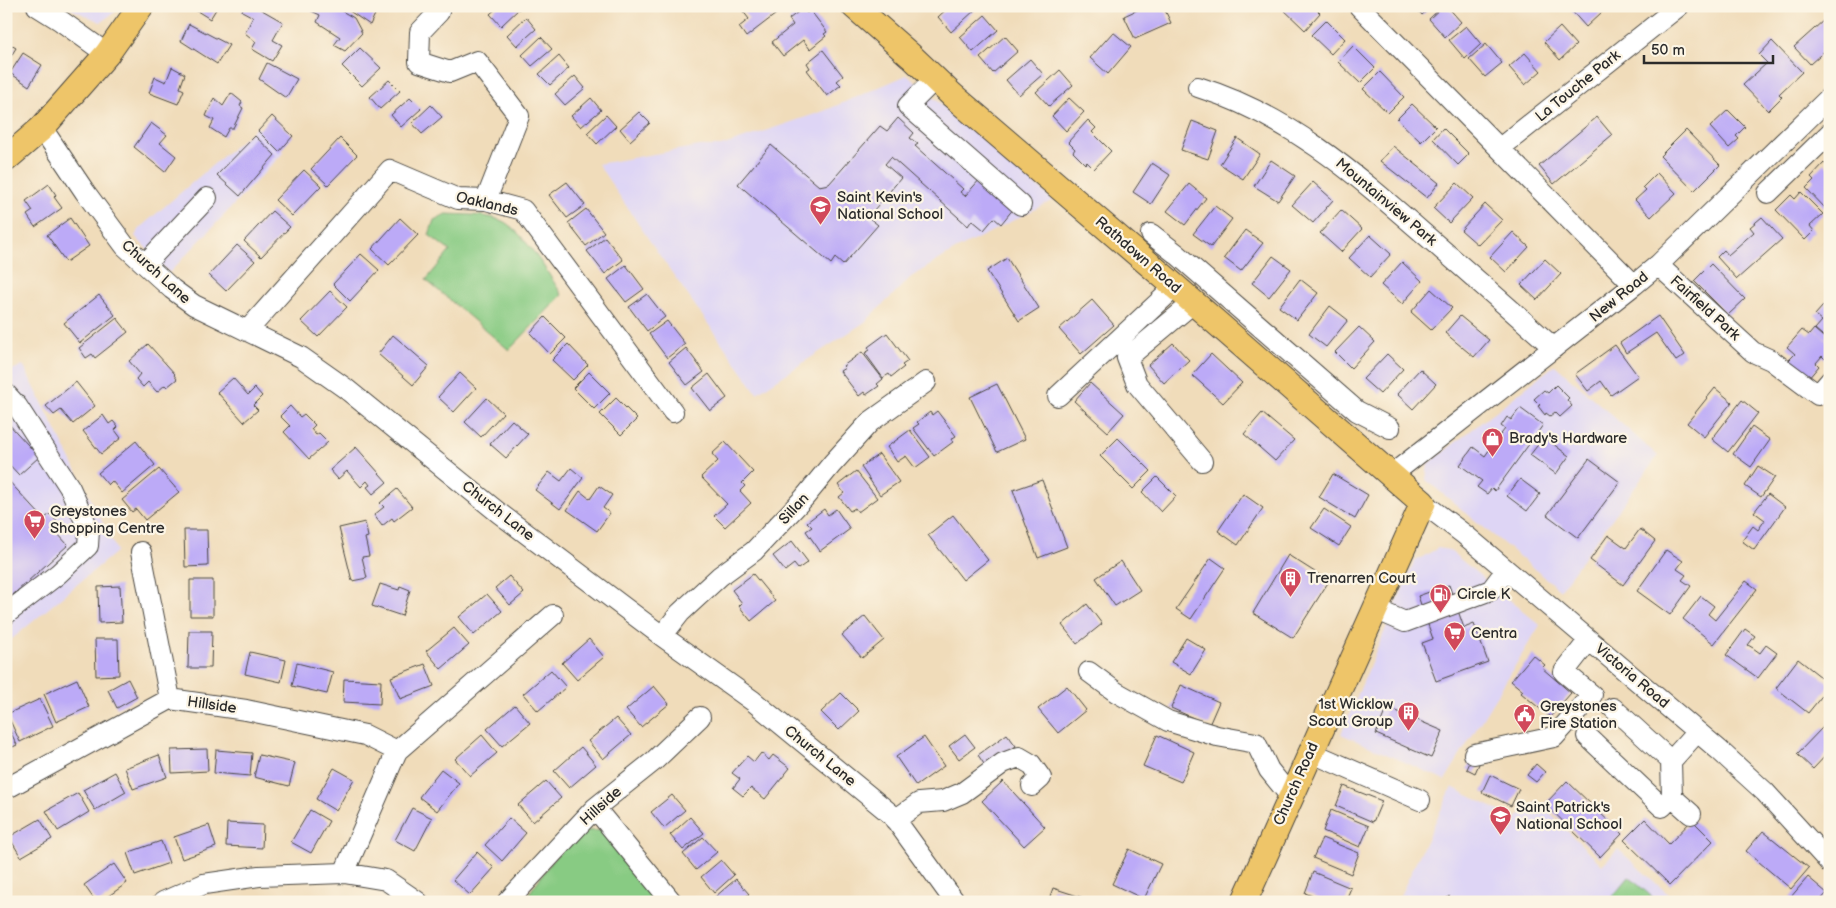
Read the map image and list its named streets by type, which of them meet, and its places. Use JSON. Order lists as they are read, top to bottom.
{
  "streets": {
    "main road": ["Rathdown Road", "Church Road"],
    "street": [
      "La Touche Park",
      "Mountainview Park",
      "Oaklands",
      "Church Lane",
      "New Road",
      "Fairfield Park",
      "Sillan",
      "Victoria Road",
      "Hillside"
    ]
  },
  "crossings": [
    ["Mountainview Park", "New Road"],
    ["Oaklands", "Church Lane"],
    ["Rathdown Road", "New Road"],
    ["Rathdown Road", "Victoria Road"],
    ["Rathdown Road", "Church Road"],
    ["Church Lane", "Sillan"],
    ["New Road", "Fairfield Park"],
    ["Victoria Road", "Church Road"]
  ],
  "places": {
    "school or university": ["Saint Kevin's National School", "Saint Patrick's National School"],
    "shop": ["Brady's Hardware"],
    "supermarket": ["Greystones Shopping Centre", "Centra"],
    "building": ["Trenarren Court", "1st Wicklow Scout Group"],
    "fuel station": ["Circle K"],
    "public building": ["Greystones Fire Station"]
  },
  "scale_bar": "50 m"
}
